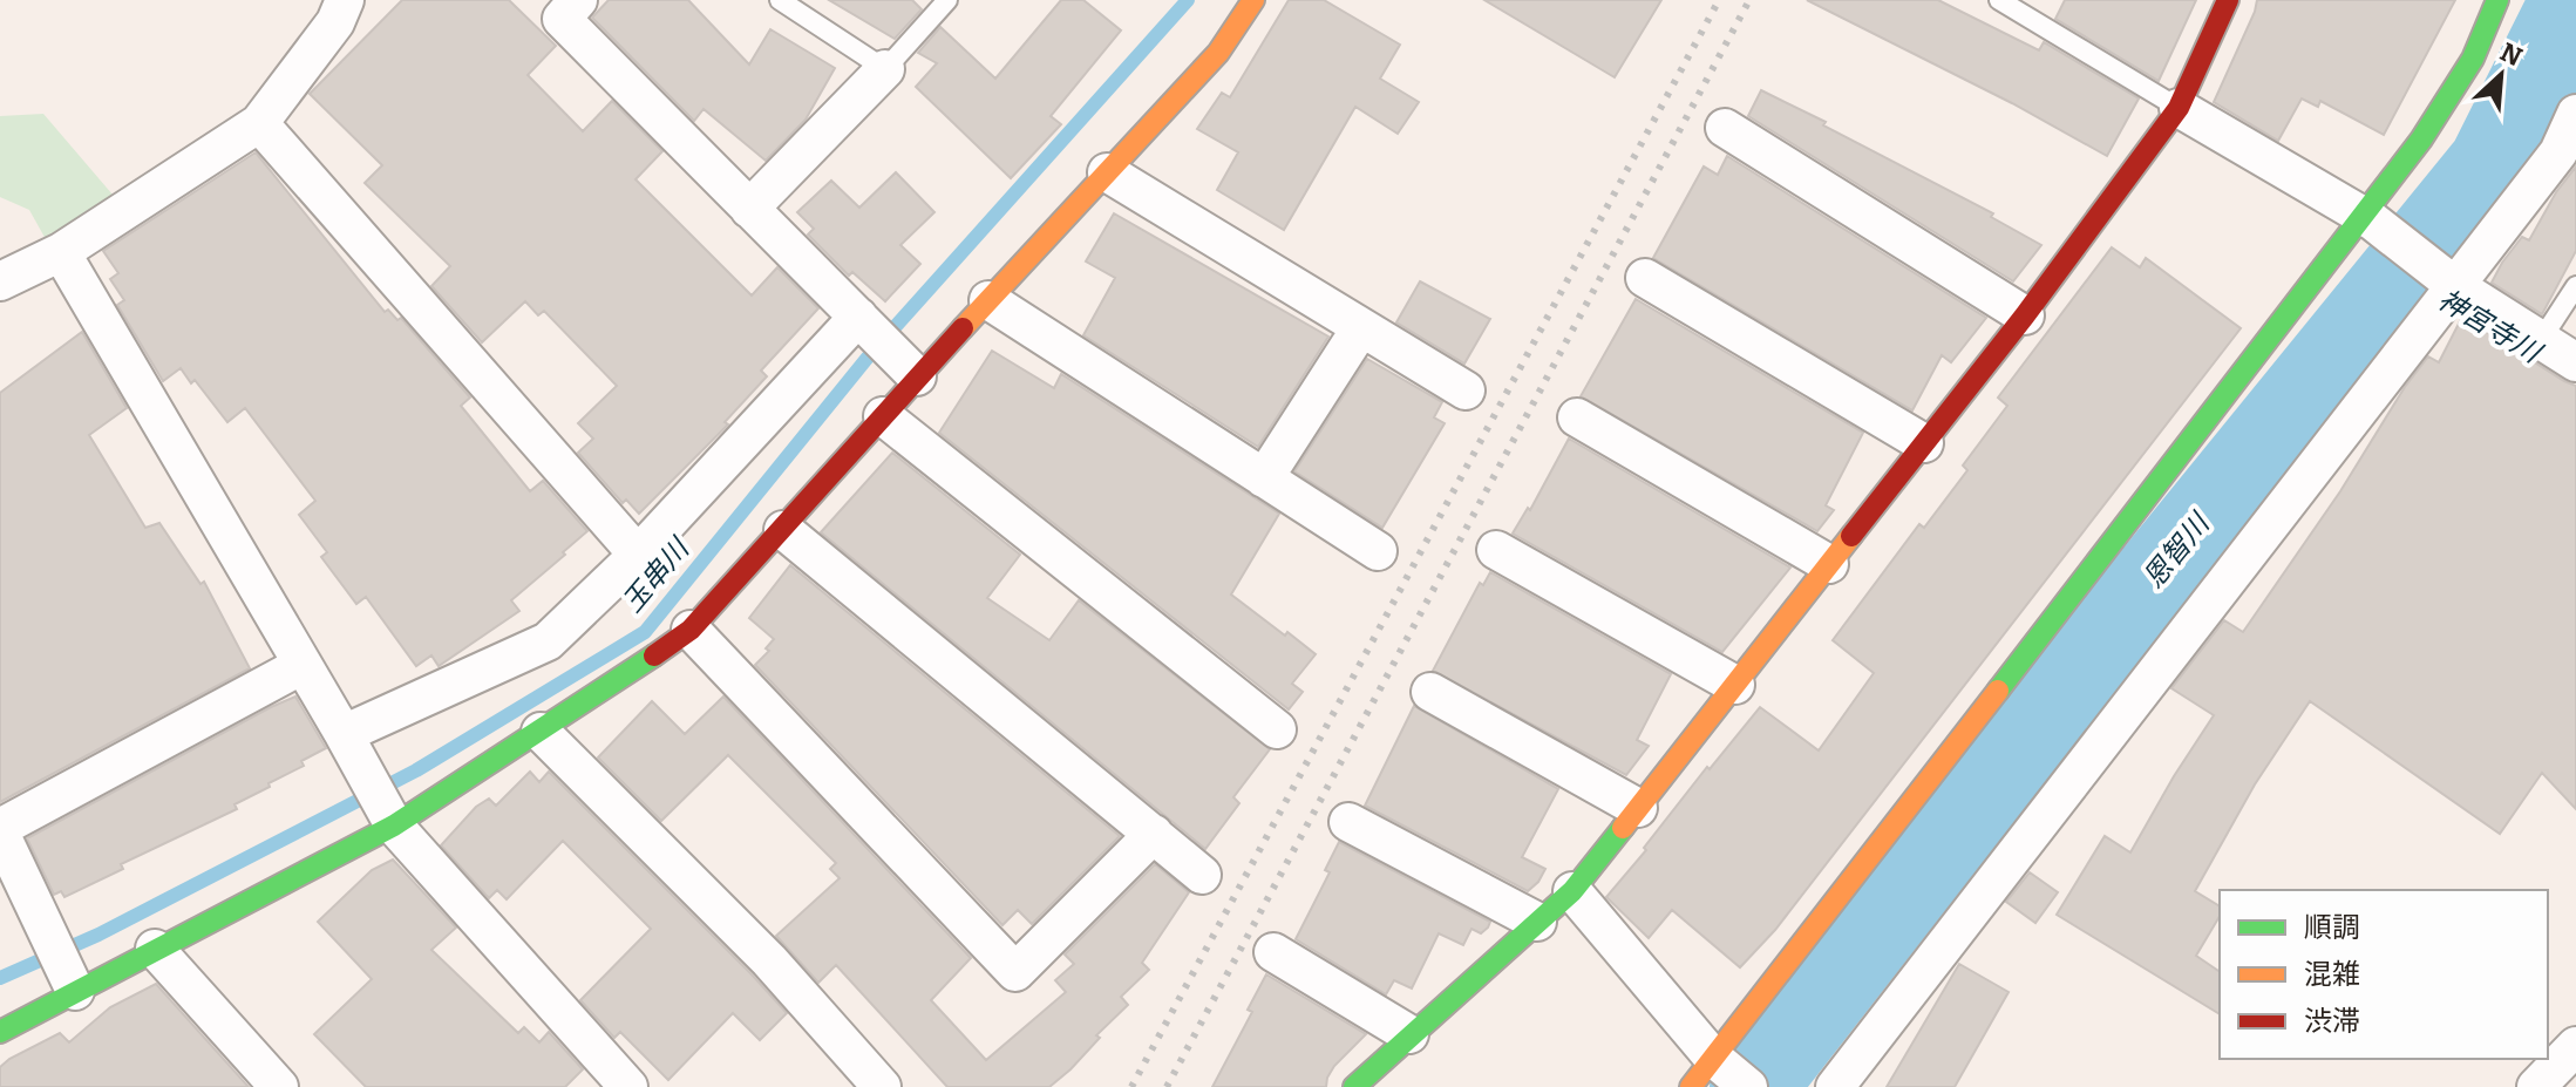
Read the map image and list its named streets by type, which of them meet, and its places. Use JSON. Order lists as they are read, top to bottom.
{
  "water": ["神宮寺川", "恩智川", "玉串川"],
  "legend": ["順調", "混雑", "渋滞"],
  "north": "top right"
}
